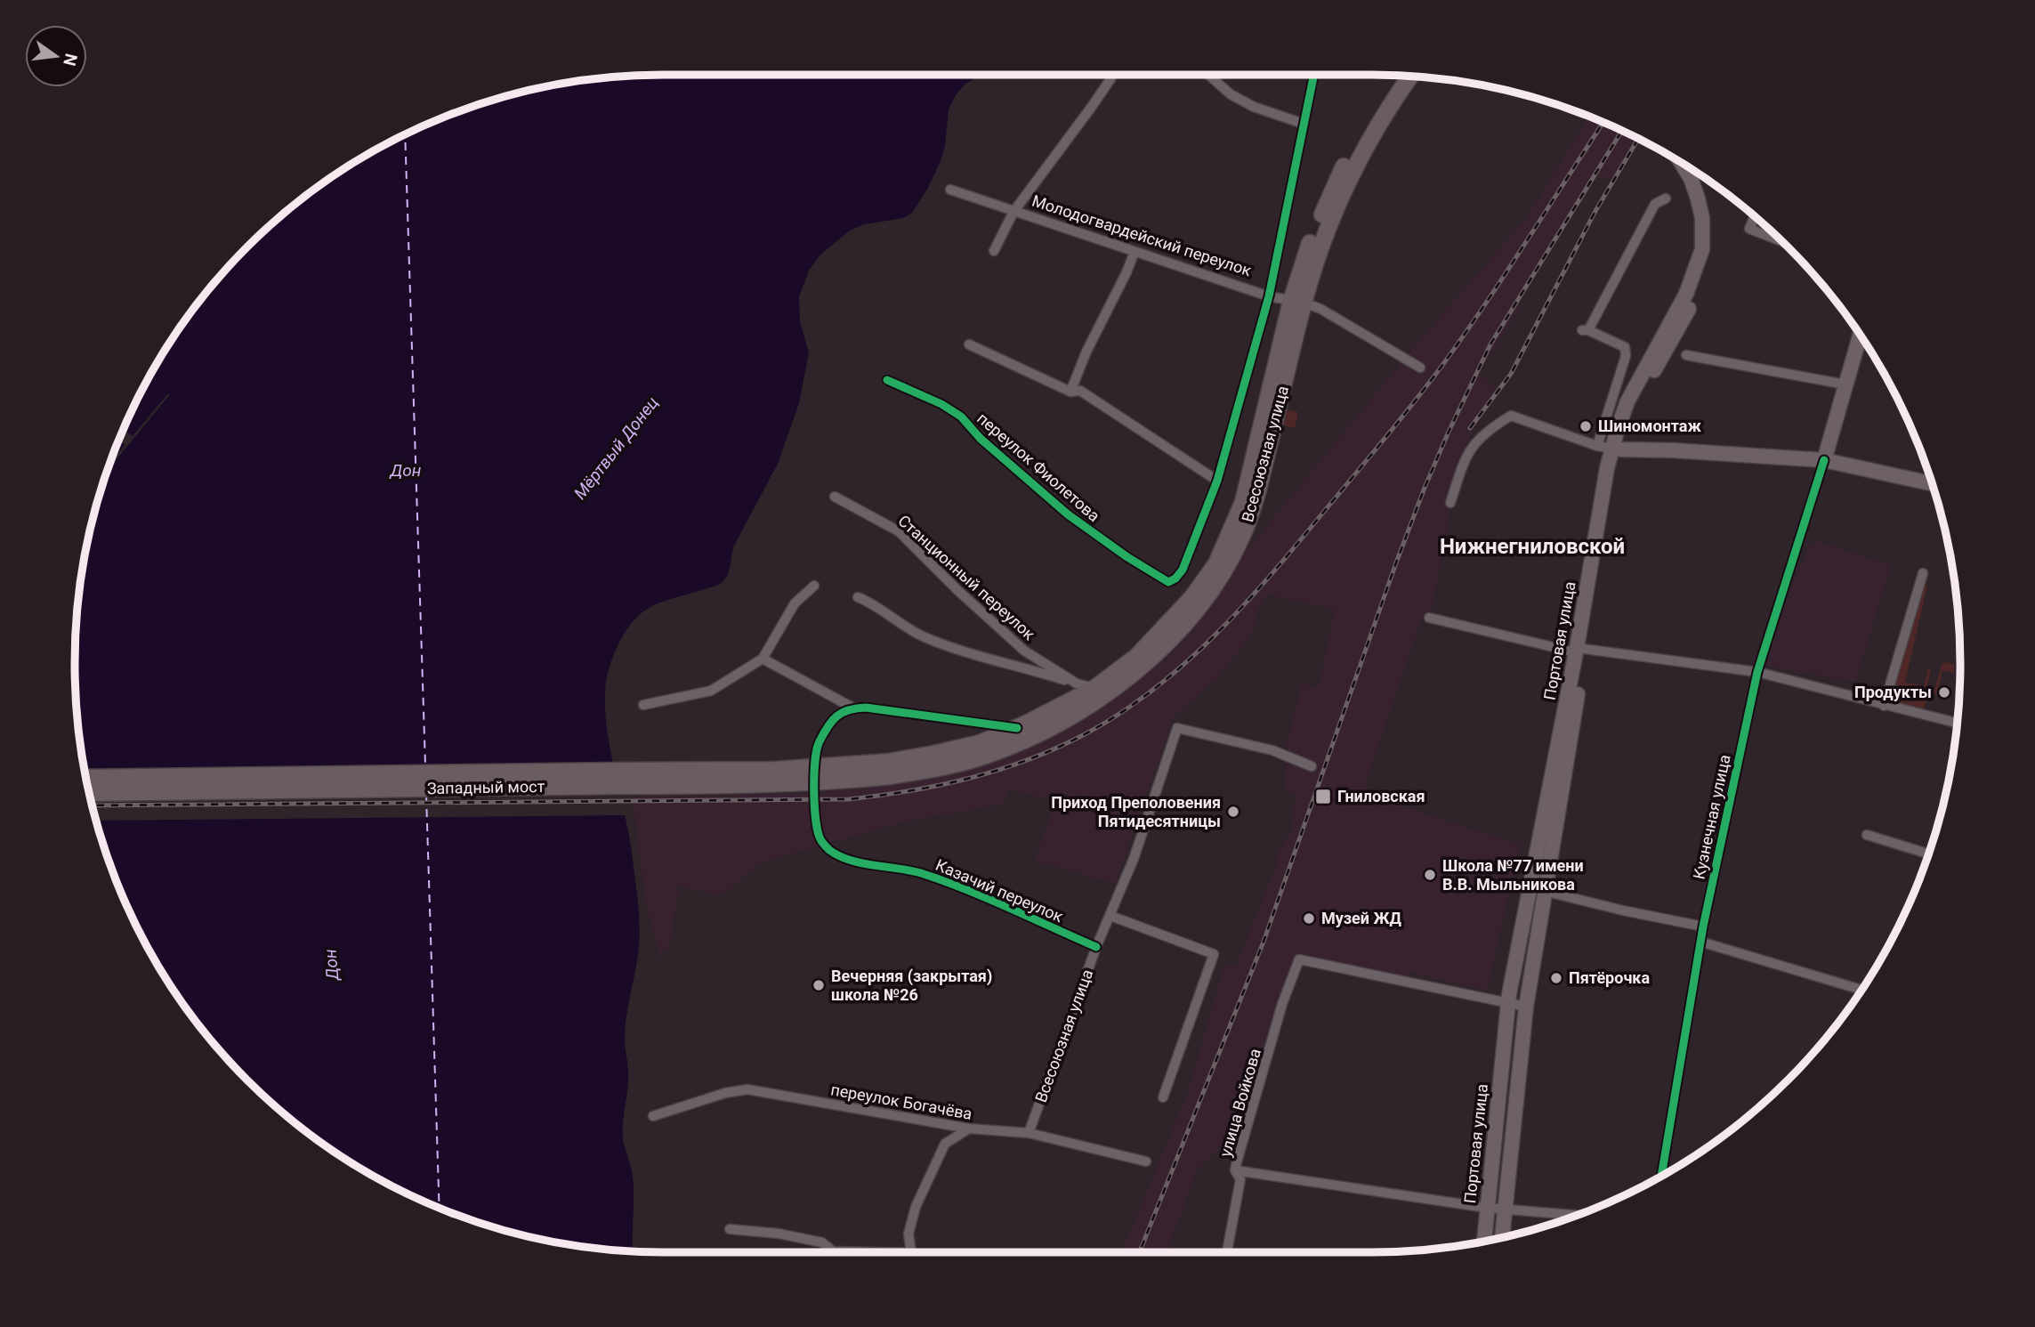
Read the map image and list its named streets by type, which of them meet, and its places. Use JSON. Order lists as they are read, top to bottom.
{
  "streets": {
    "highway": ["Всесоюзная улица", "Западный мост"],
    "main road": ["Портовая улица", "Кузнечная улица"],
    "street": [
      "Молодогвардейский переулок",
      "переулок Фиолетова",
      "Станционный переулок",
      "Казачий переулок",
      "переулок Богачёва",
      "улица Войкова"
    ]
  },
  "crossings": [
    ["Молодогвардейский переулок", "Всесоюзная улица"],
    ["Всесоюзная улица", "Станционный переулок"],
    ["Всесоюзная улица", "Западный мост"],
    ["Всесоюзная улица", "Казачий переулок"],
    ["Всесоюзная улица", "переулок Богачёва"],
    ["Портовая улица", "улица Войкова"]
  ],
  "districts": ["Нижнегниловской"],
  "water": ["Мёртвый Донец", "Дон"],
  "places": {
    "other": [
      "Шиномонтаж",
      "Продукты",
      "Приход Преполовения Пятидесятницы",
      "Школа №77 имени В.В. Мыльникова",
      "Музей ЖД",
      "Пятёрочка",
      "Вечерняя (закрытая) школа №26"
    ],
    "transit": ["Гниловская"]
  },
  "north": "right"
}
